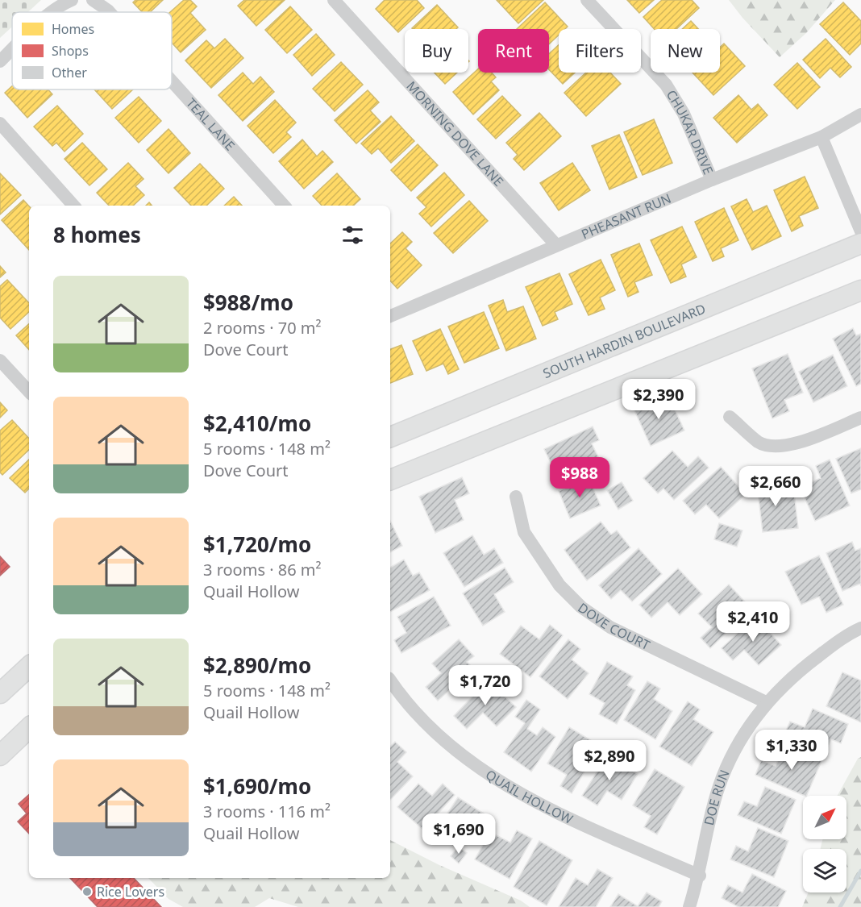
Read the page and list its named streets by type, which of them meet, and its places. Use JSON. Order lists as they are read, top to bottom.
{
  "streets": {
    "main road": ["SOUTH HARDIN BOULEVARD"],
    "street": [
      "TEAL LANE",
      "CHUKAR DRIVE",
      "MORNING DOVE LANE",
      "PHEASANT RUN",
      "DOVE COURT",
      "QUAIL HOLLOW",
      "DOE RUN"
    ]
  },
  "crossings": [
    ["CHUKAR DRIVE", "PHEASANT RUN"],
    ["MORNING DOVE LANE", "PHEASANT RUN"],
    ["DOVE COURT", "DOE RUN"],
    ["QUAIL HOLLOW", "DOE RUN"]
  ],
  "places": ["Rice Lovers"],
  "legend": ["Homes", "Shops", "Other"],
  "north": "top right",
  "page": {
    "chip": [
      "Buy",
      "Rent",
      "Filters",
      "New"
    ],
    "heading": "8 homes",
    "list": [
      {
        "name": "$988/mo",
        "note": "2 rooms · 70 m² · Dove Court"
      },
      {
        "name": "$2,410/mo",
        "note": "5 rooms · 148 m² · Dove Court"
      },
      {
        "name": "$1,720/mo",
        "note": "3 rooms · 86 m² · Quail Hollow"
      },
      {
        "name": "$2,890/mo",
        "note": "5 rooms · 148 m² · Quail Hollow"
      },
      {
        "name": "$1,690/mo",
        "note": "3 rooms · 116 m² · Quail Hollow"
      }
    ],
    "price": [
      "$2,390",
      "$988",
      "$2,660",
      "$2,410",
      "$1,720",
      "$1,330",
      "$2,890",
      "$1,690"
    ]
  }
}
